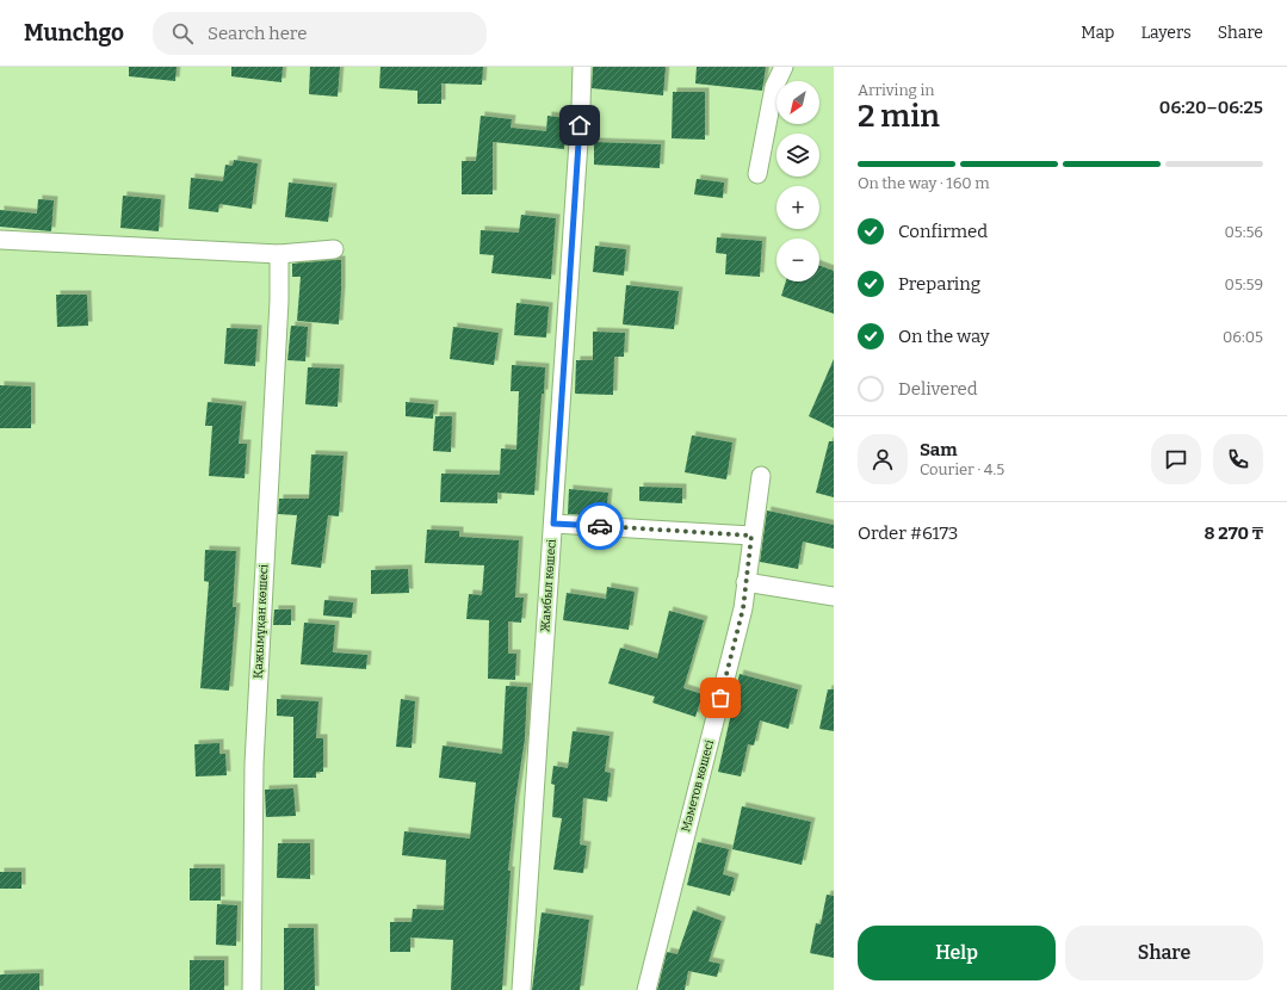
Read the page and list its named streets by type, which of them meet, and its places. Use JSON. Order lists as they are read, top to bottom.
{
  "streets": {
    "street": ["Жамбыл көшесі", "Қажымұқан көшесі", "Мәметов көшесі"]
  },
  "north": "bottom left",
  "page": {
    "header": "Munchgo",
    "search": "Search here",
    "nav": ["Map", "Layers", "Share"],
    "heading": ["2 min", "Arriving in", "06:20–06:25"],
    "panel": [
      "Sam",
      "Courier · 4.5",
      "Order #6173",
      "8 270 ₸"
    ],
    "map_buttons": ["+", "−"],
    "bar": "On the way · 160 m",
    "list": [
      ["Confirmed", "05:56"],
      ["Preparing", "05:59"],
      ["On the way", "06:05"],
      "Delivered"
    ],
    "buttons": ["Help", "Share"]
  }
}
